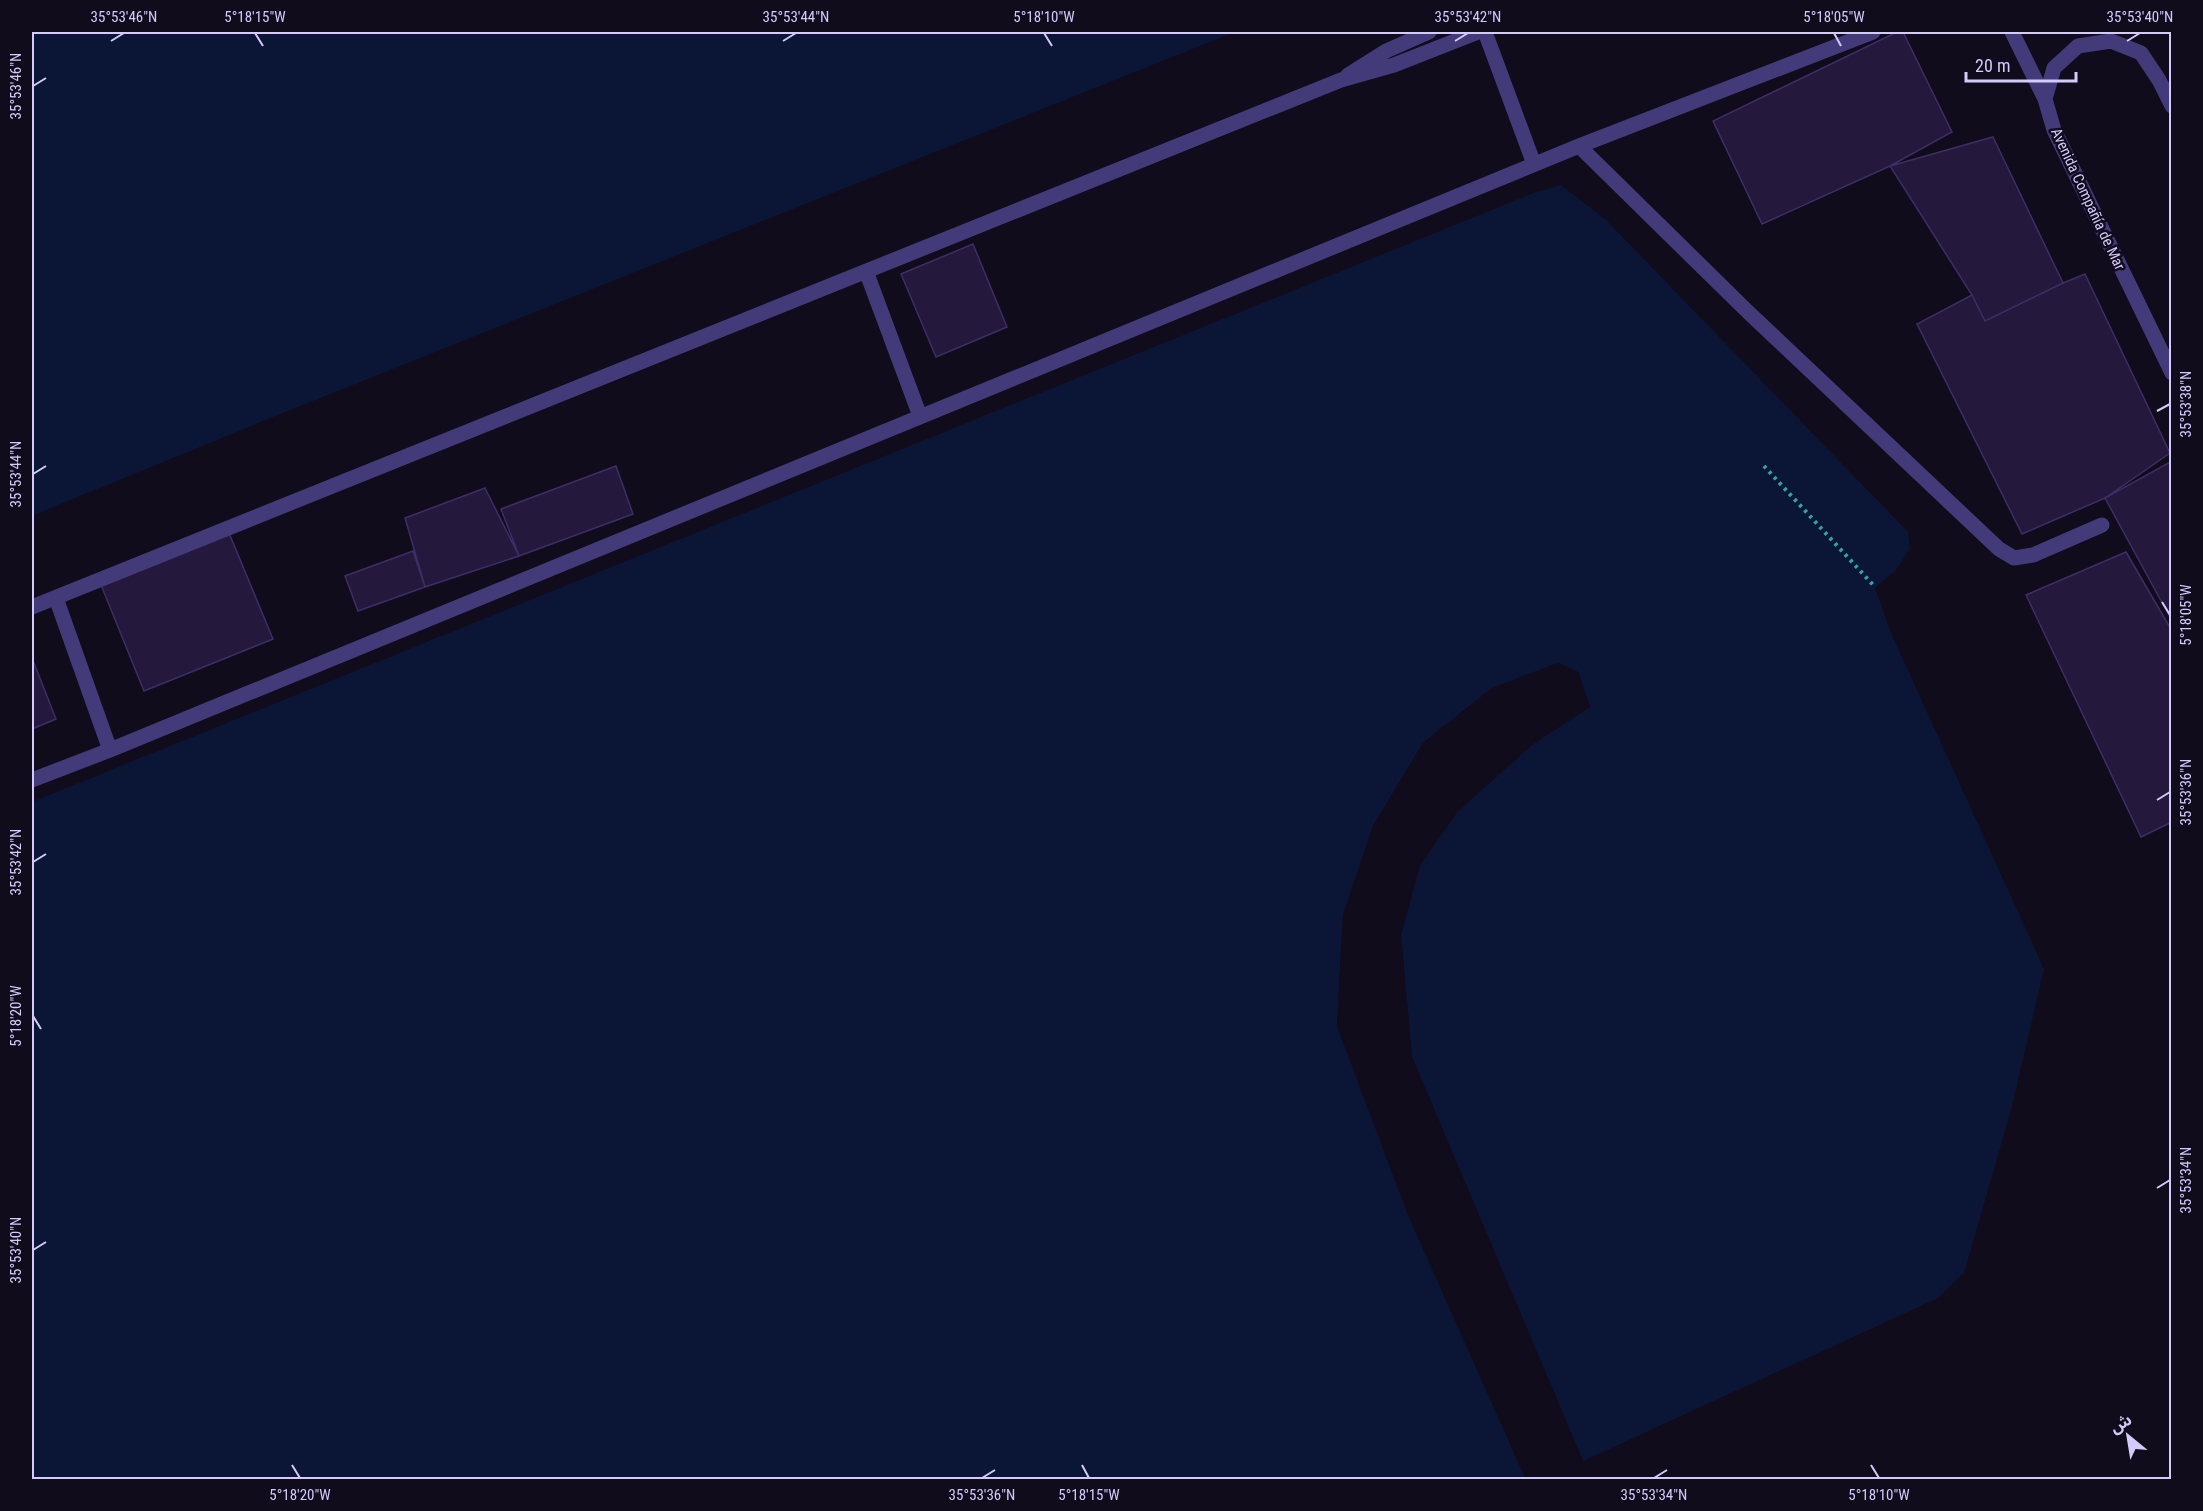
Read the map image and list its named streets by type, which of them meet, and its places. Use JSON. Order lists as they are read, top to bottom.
{
  "streets": {
    "street": ["Avenida Compañía de Mar"]
  },
  "scale_bar": "20 m",
  "north": "top left",
  "coordinates": [
    "35°53'46\"N",
    "5°18'15\"W",
    "35°53'44\"N",
    "5°18'10\"W",
    "35°53'42\"N",
    "5°18'05\"W",
    "35°53'40\"N",
    "35°53'38\"N",
    "35°53'36\"N",
    "5°18'20\"W",
    "35°53'34\"N"
  ]
}
